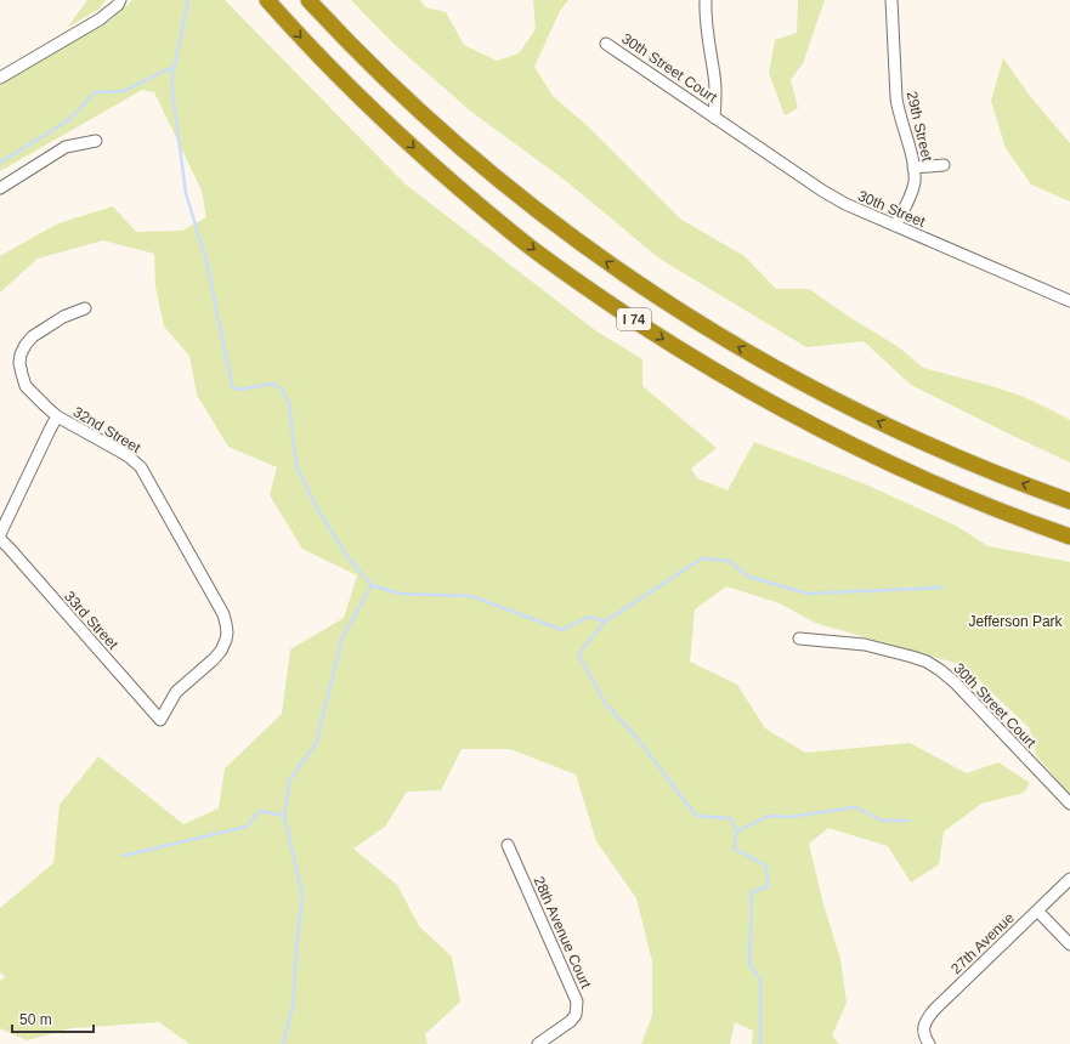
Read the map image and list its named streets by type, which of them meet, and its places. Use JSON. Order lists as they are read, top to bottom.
{
  "streets": {
    "highway": ["I 74"],
    "street": [
      "30th Street Court",
      "29th Street",
      "30th Street",
      "32nd Street",
      "33rd Street",
      "28th Avenue Court",
      "27th Avenue"
    ]
  },
  "crossings": [
    ["30th Street Court", "30th Street"],
    ["29th Street", "30th Street"],
    ["32nd Street", "33rd Street"]
  ],
  "parks": ["Jefferson Park"],
  "scale_bar": "50 m"
}
